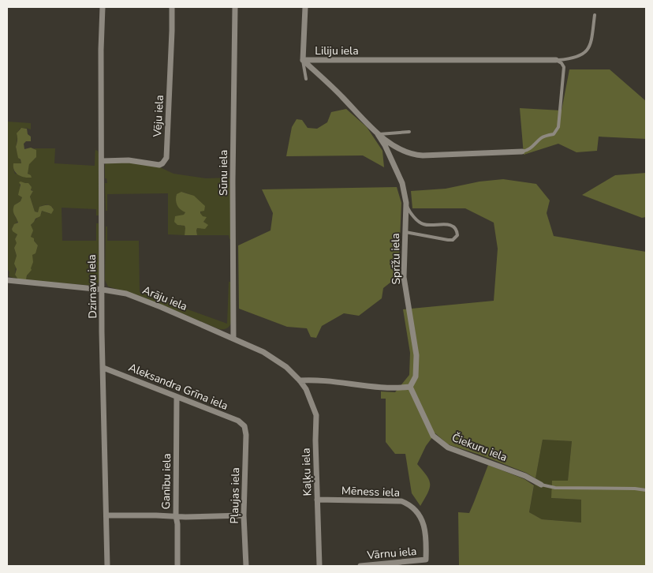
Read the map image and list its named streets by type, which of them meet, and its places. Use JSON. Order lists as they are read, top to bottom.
{
  "streets": {
    "street": [
      "Liliju iela",
      "Vēju iela",
      "Sūnu iela",
      "Sprīžu iela",
      "Dzirnavu iela",
      "Arāju iela",
      "Aleksandra Grīna iela",
      "Čiekuru iela",
      "Kaļķu iela",
      "Ganību iela",
      "Mēness iela",
      "Pļaujas iela",
      "Vārnu iela"
    ]
  },
  "crossings": [
    ["Liliju iela", "Sprīžu iela"],
    ["Vēju iela", "Dzirnavu iela"],
    ["Sūnu iela", "Arāju iela"],
    ["Sprīžu iela", "Čiekuru iela"],
    ["Dzirnavu iela", "Arāju iela"],
    ["Dzirnavu iela", "Aleksandra Grīna iela"],
    ["Arāju iela", "Kaļķu iela"],
    ["Aleksandra Grīna iela", "Ganību iela"],
    ["Aleksandra Grīna iela", "Pļaujas iela"],
    ["Kaļķu iela", "Mēness iela"],
    ["Mēness iela", "Vārnu iela"]
  ]
}
